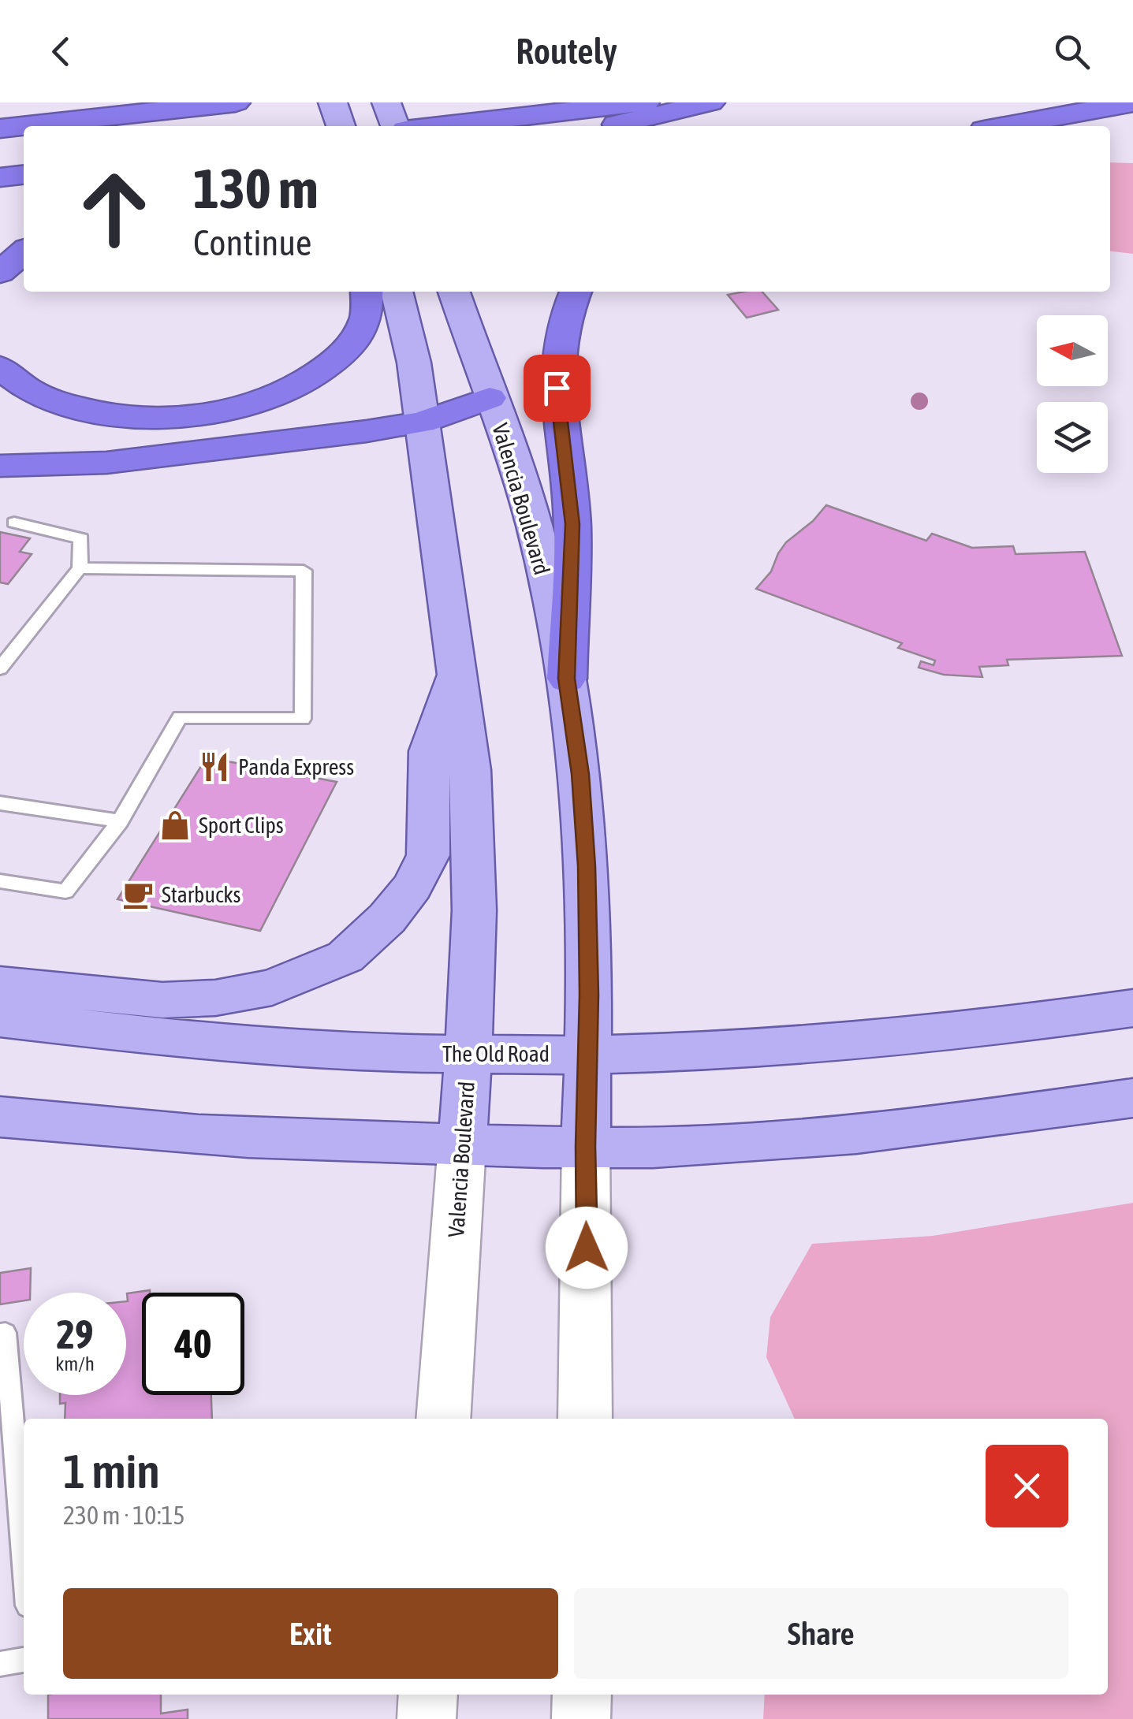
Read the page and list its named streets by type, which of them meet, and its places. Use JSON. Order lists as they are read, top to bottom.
{
  "streets": {
    "main road": ["Valencia Boulevard", "The Old Road"]
  },
  "crossings": [
    ["Valencia Boulevard", "The Old Road"]
  ],
  "places": {
    "restaurant": ["Panda Express"],
    "shop": ["Sport Clips"],
    "cafe": ["Starbucks"]
  },
  "north": "left",
  "page": {
    "header": "Routely",
    "turn": ["130 m", "Continue"],
    "speed": "29 km/h",
    "limit": "40",
    "heading": ["1 min", "230 m · 10:15"],
    "buttons": ["Exit", "Share"]
  }
}
